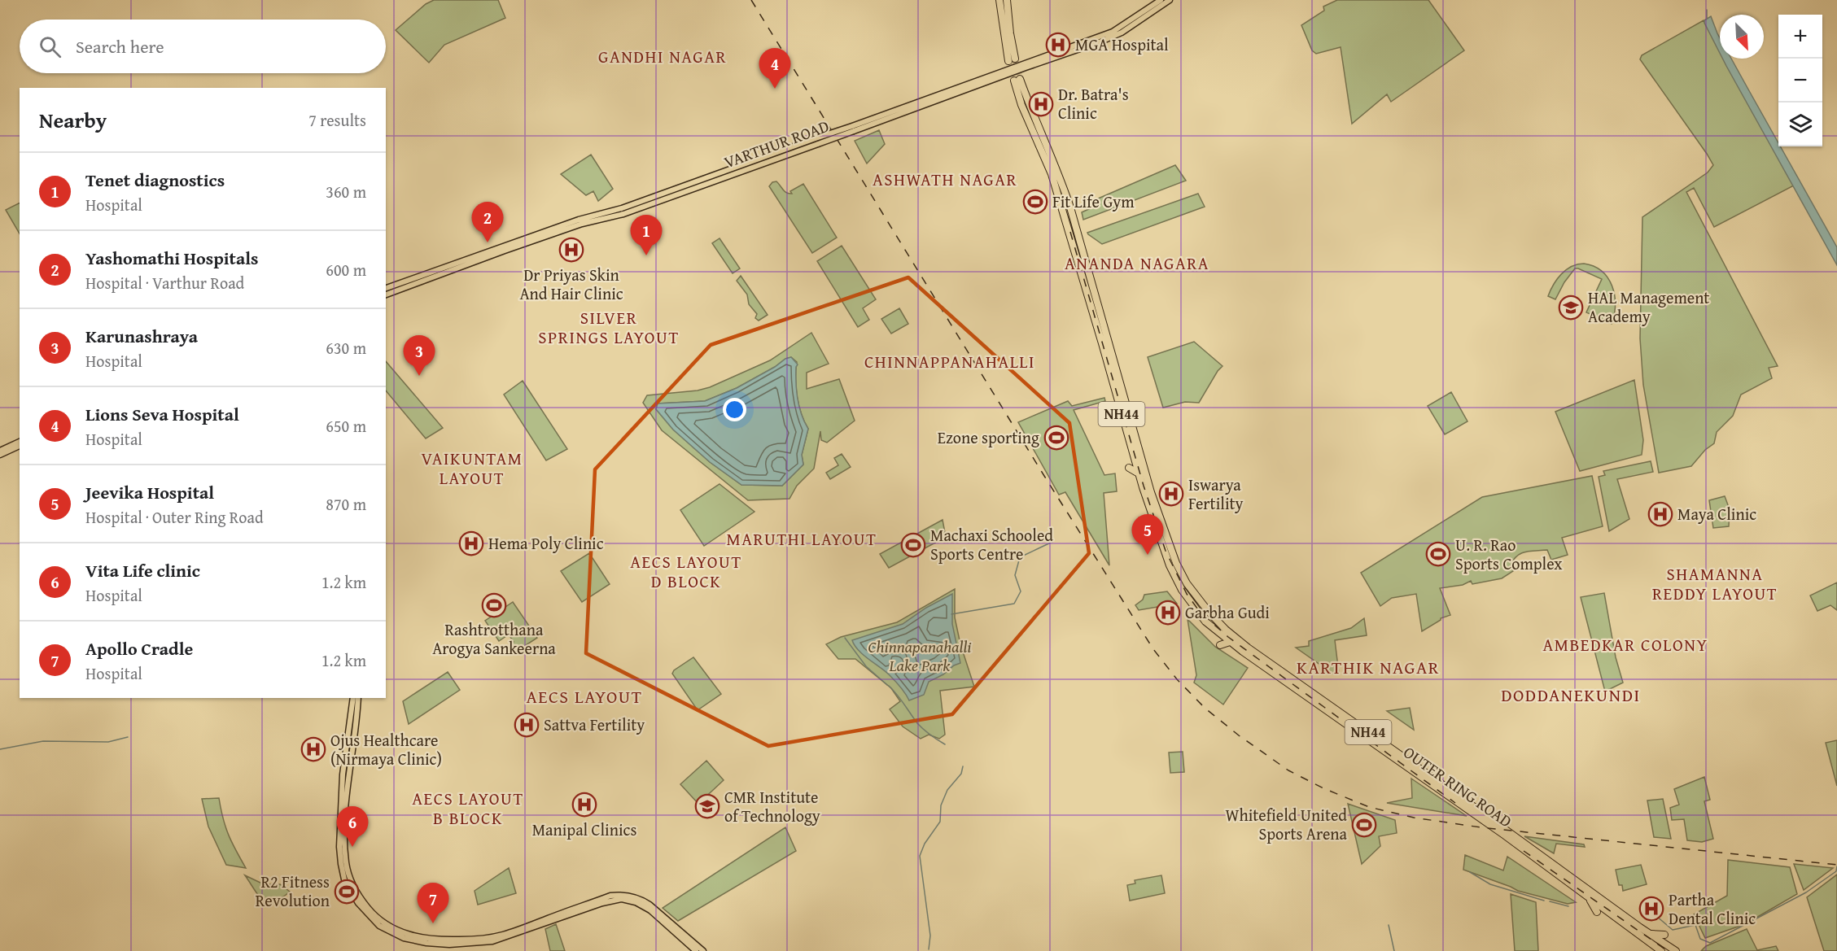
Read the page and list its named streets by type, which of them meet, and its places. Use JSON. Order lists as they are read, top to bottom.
{
  "streets": {
    "highway": ["NH44", "OUTER RING ROAD"],
    "main road": ["VARTHUR ROAD"]
  },
  "districts": [
    "GANDHI NAGAR",
    "ASHWATH NAGAR",
    "ANANDA NAGARA",
    "SILVER SPRINGS LAYOUT",
    "CHINNAPPANAHALLI",
    "VAIKUNTAM LAYOUT",
    "MARUTHI LAYOUT",
    "AECS LAYOUT D BLOCK",
    "SHAMANNA REDDY LAYOUT",
    "AMBEDKAR COLONY",
    "KARTHIK NAGAR",
    "DODDANEKUNDI",
    "AECS LAYOUT",
    "AECS LAYOUT B BLOCK"
  ],
  "parks": ["Chinnapanahalli Lake Park"],
  "places": {
    "hospital": [
      "MGA Hospital",
      "Dr. Batra's Clinic",
      "Dr Priyas Skin And Hair Clinic",
      "Iswarya Fertility",
      "Maya Clinic",
      "Hema Poly Clinic",
      "Garbha Gudi",
      "Sattva Fertility",
      "Ojus Healthcare (Nirmaya Clinic)",
      "Manipal Clinics",
      "Partha Dental Clinic"
    ],
    "sports": [
      "Fit Life Gym",
      "Ezone sporting",
      "Machaxi Schooled Sports Centre",
      "U. R. Rao Sports Complex",
      "Rashtrotthana Arogya Sankeerna",
      "Whitefield United Sports Arena",
      "R2 Fitness Revolution"
    ],
    "school or university": ["HAL Management Academy", "CMR Institute of Technology"]
  },
  "north": "bottom right",
  "page": {
    "map_buttons": ["+", "−"],
    "search": "Search here",
    "pins": [
      "4",
      "2",
      "1",
      "3",
      "5",
      "6",
      "7"
    ],
    "heading": ["Nearby", "7 results"],
    "list": [
      {
        "mark": "1",
        "name": "Tenet diagnostics",
        "note": "Hospital",
        "value": "360 m"
      },
      {
        "mark": "2",
        "name": "Yashomathi Hospitals",
        "note": "Hospital · Varthur Road",
        "value": "600 m"
      },
      {
        "mark": "3",
        "name": "Karunashraya",
        "note": "Hospital",
        "value": "630 m"
      },
      {
        "mark": "4",
        "name": "Lions Seva Hospital",
        "note": "Hospital",
        "value": "650 m"
      },
      {
        "mark": "5",
        "name": "Jeevika Hospital",
        "note": "Hospital · Outer Ring Road",
        "value": "870 m"
      },
      {
        "mark": "6",
        "name": "Vita Life clinic",
        "note": "Hospital",
        "value": "1.2 km"
      },
      {
        "mark": "7",
        "name": "Apollo Cradle",
        "note": "Hospital",
        "value": "1.2 km"
      }
    ]
  }
}
